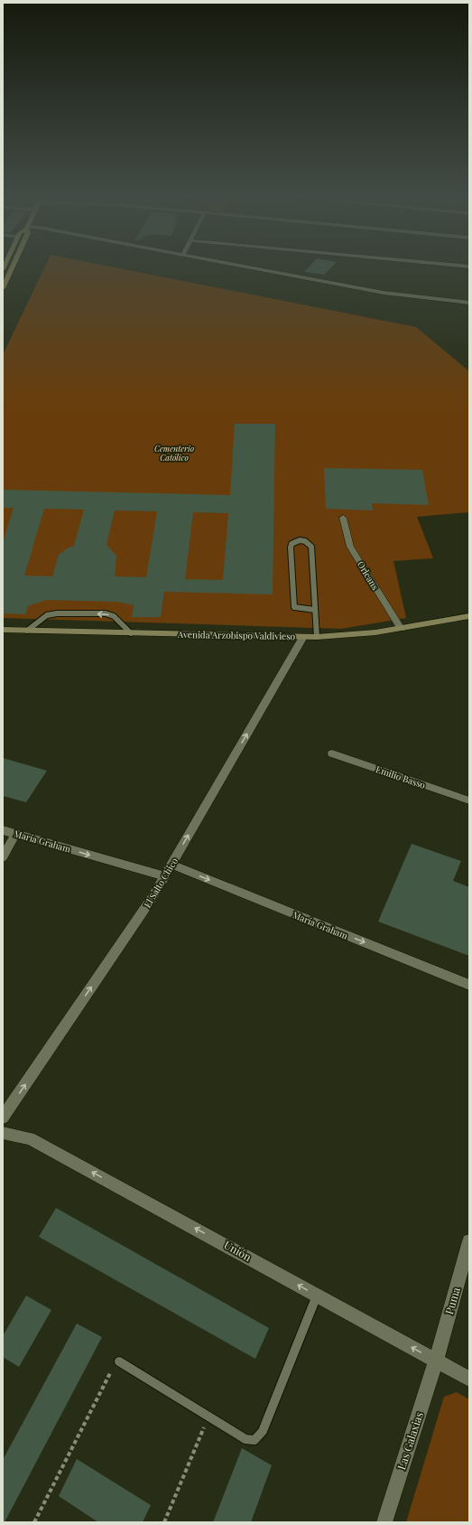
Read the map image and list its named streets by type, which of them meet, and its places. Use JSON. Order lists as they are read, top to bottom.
{
  "streets": {
    "main road": ["Avenida Arzobispo Valdivieso"],
    "street": [
      "Orleans",
      "Emilio Basso",
      "María Graham",
      "El Salto Chico",
      "Unión",
      "Puma",
      "Las Galaxias"
    ]
  },
  "crossings": [
    ["Orleans", "Avenida Arzobispo Valdivieso"],
    ["Avenida Arzobispo Valdivieso", "El Salto Chico"],
    ["María Graham", "El Salto Chico"],
    ["Unión", "Puma"],
    ["Unión", "Las Galaxias"],
    ["Puma", "Las Galaxias"]
  ],
  "one_way": ["María Graham", "El Salto Chico", "Unión"],
  "parks": ["Cementerio Católico"]
}
